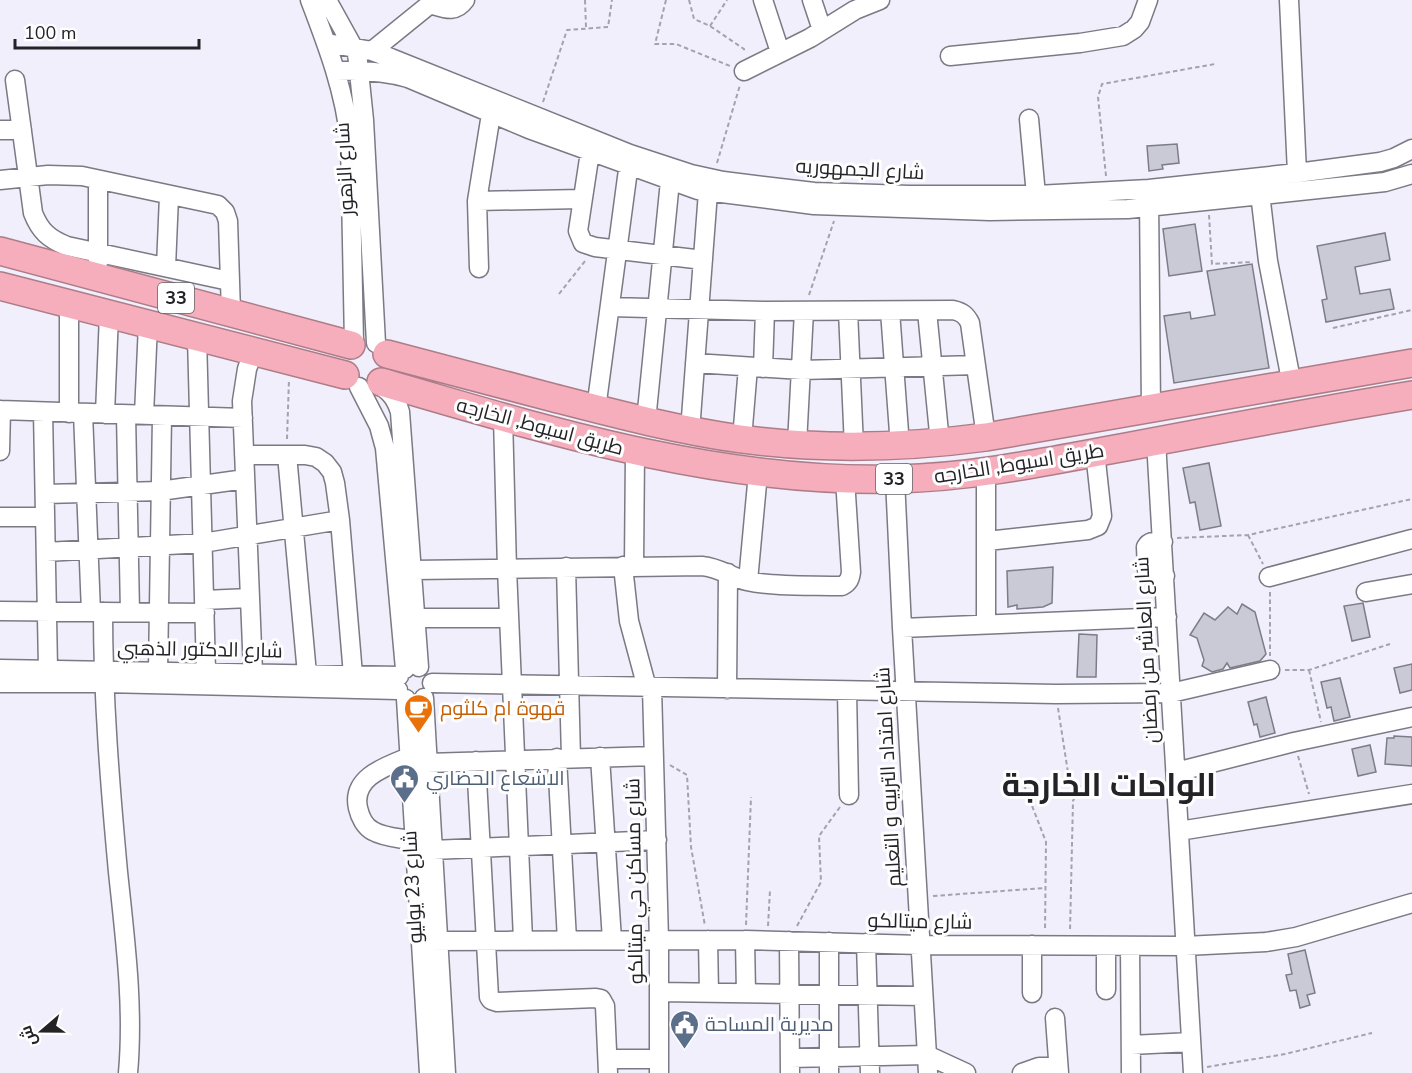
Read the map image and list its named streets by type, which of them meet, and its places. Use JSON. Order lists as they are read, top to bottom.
{
  "streets": {
    "highway": ["33", "طريق اسيوط, الخارجه"],
    "street": [
      "شارع الزهور",
      "شارع الجمهوريه",
      "شارع الدكتور الذهبي",
      "شارع العاشر من رمضان",
      "شارع امتداد التربيه و التعليم",
      "شارع مساكن حي ميتالكو",
      "شارع 23 يوليو",
      "شارع ميتالكو"
    ]
  },
  "crossings": [
    ["شارع الزهور", "شارع الجمهوريه"],
    ["شارع الزهور", "طريق اسيوط, الخارجه"],
    ["طريق اسيوط, الخارجه", "شارع العاشر من رمضان"],
    ["طريق اسيوط, الخارجه", "شارع امتداد التربيه و التعليم"],
    ["طريق اسيوط, الخارجه", "شارع مساكن حي ميتالكو"],
    ["طريق اسيوط, الخارجه", "شارع 23 يوليو"],
    ["شارع الدكتور الذهبي", "شارع 23 يوليو"],
    ["شارع العاشر من رمضان", "شارع ميتالكو"],
    ["شارع امتداد التربيه و التعليم", "شارع ميتالكو"],
    ["شارع مساكن حي ميتالكو", "شارع ميتالكو"],
    ["شارع 23 يوليو", "شارع ميتالكو"]
  ],
  "districts": ["الواحات الخارجة"],
  "places": {
    "cafe": ["قهوة ام كلثوم"],
    "public building": ["الاشعاع الحضاري", "مديرية المساحة"]
  },
  "scale_bar": "100 m",
  "north": "left"
}
